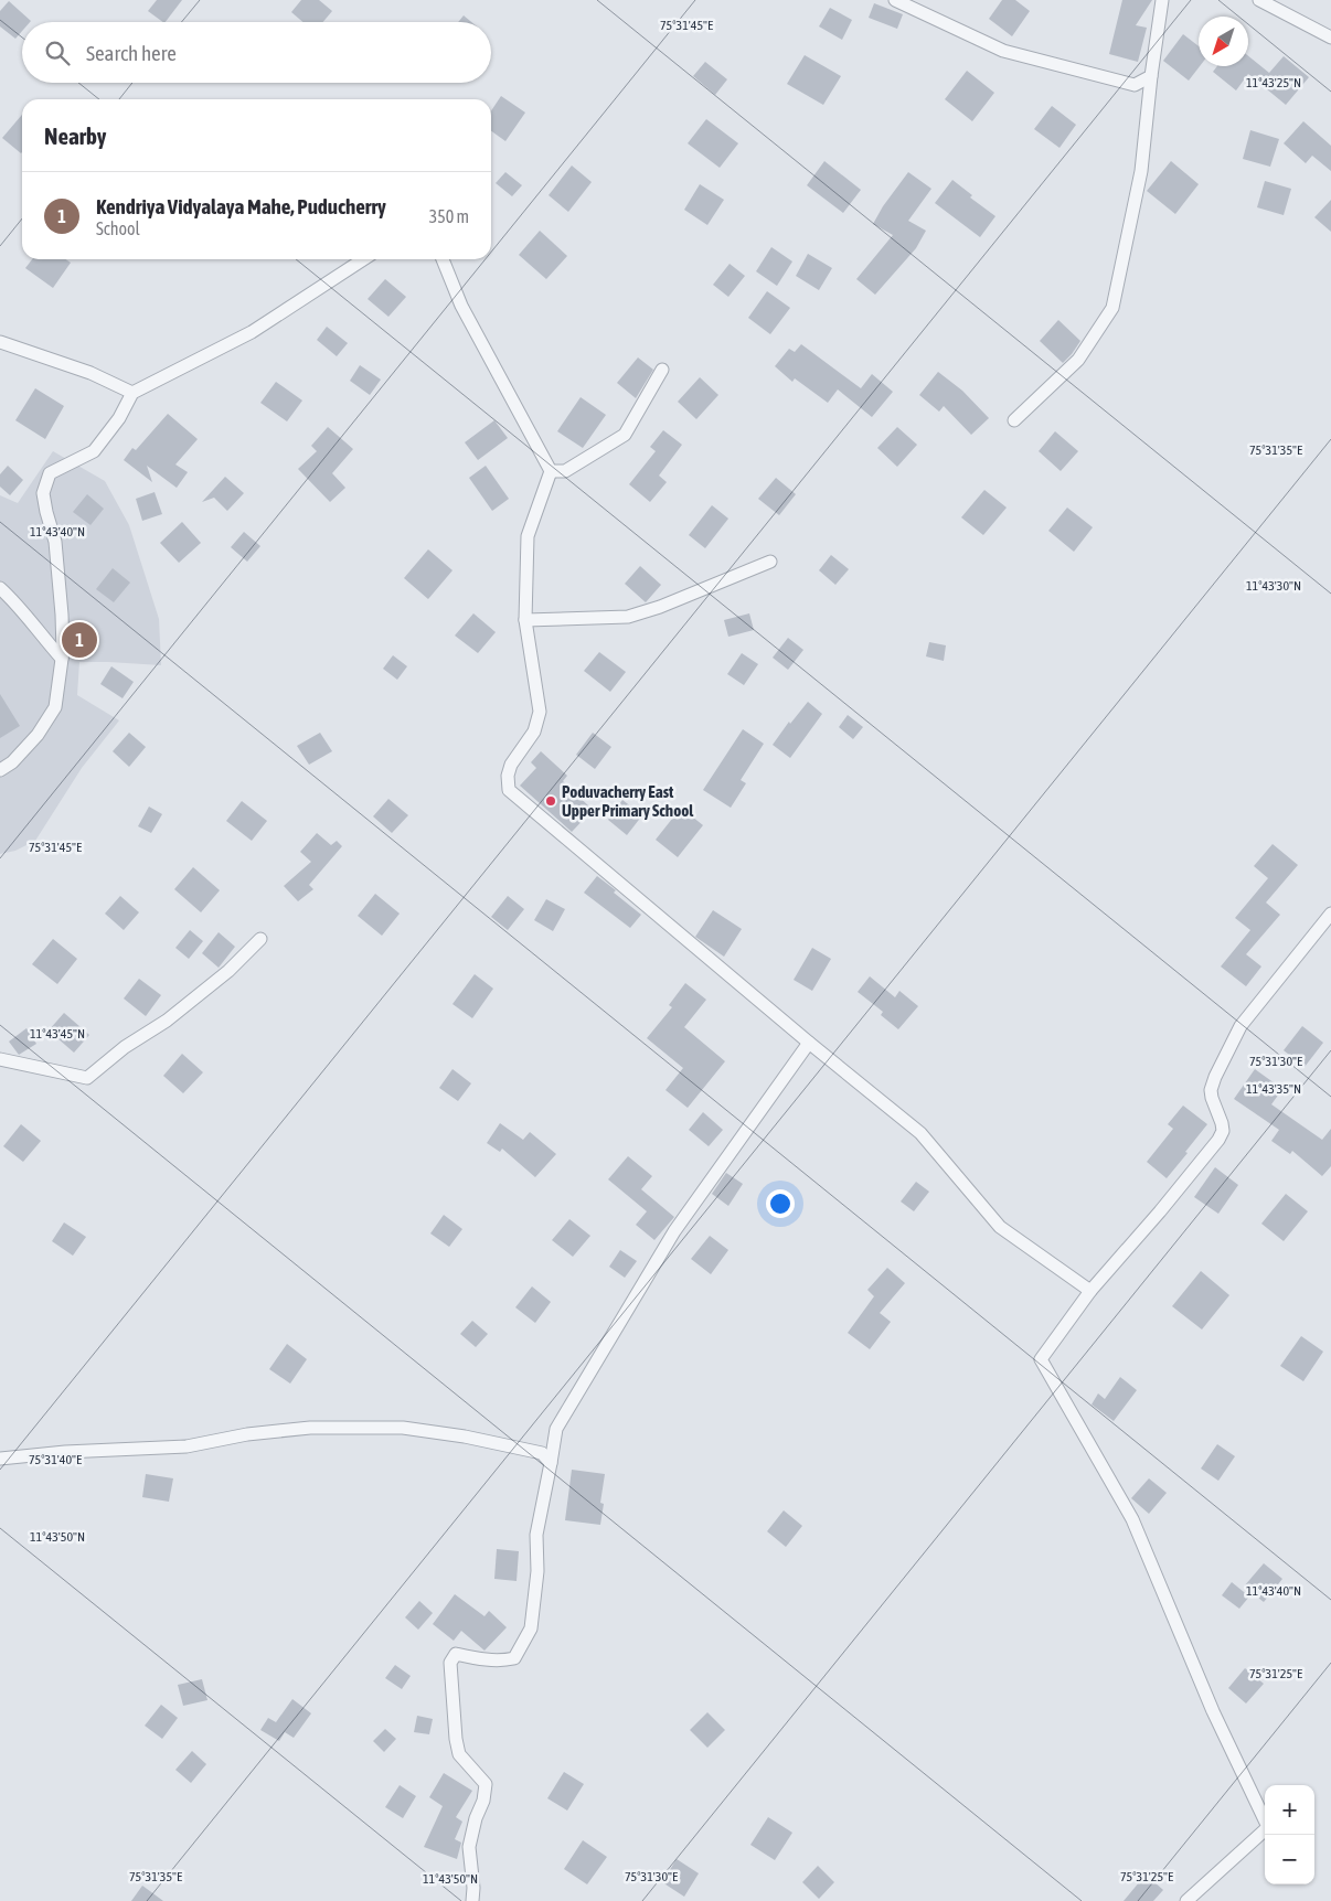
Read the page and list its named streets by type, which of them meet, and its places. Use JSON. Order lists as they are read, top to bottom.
{
  "places": ["Poduvacherry East Upper Primary School"],
  "north": "bottom left",
  "page": {
    "search": "Search here",
    "heading": "Nearby",
    "list": [
      {
        "mark": "1",
        "name": "Kendriya Vidyalaya Mahe, Puducherry",
        "note": "School",
        "value": "350 m"
      }
    ],
    "pins": "1",
    "map_buttons": ["+", "−"]
  },
  "coordinates": [
    "75°31'45\"E",
    "11°43'25\"N",
    "75°31'35\"E",
    "11°43'40\"N",
    "11°43'30\"N",
    "11°43'45\"N",
    "75°31'30\"E",
    "11°43'35\"N",
    "75°31'40\"E",
    "11°43'50\"N",
    "75°31'25\"E"
  ]
}
